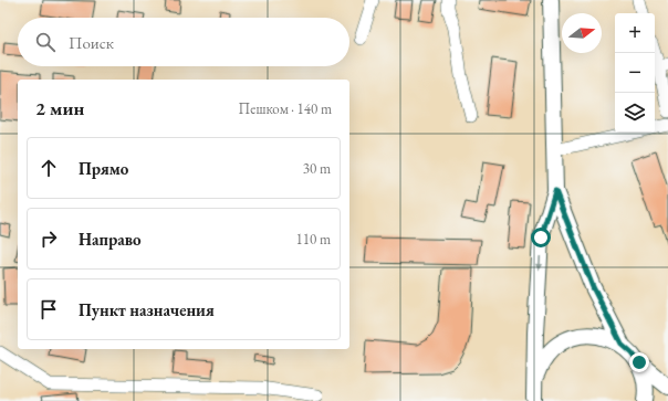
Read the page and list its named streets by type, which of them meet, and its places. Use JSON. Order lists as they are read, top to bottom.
{
  "north": "right",
  "page": {
    "map_buttons": ["+", "−"],
    "search": "Поиск",
    "heading": ["2 мин", "Пешком · 140 m"],
    "list": [
      ["Прямо", "30 m"],
      ["Направо", "110 m"],
      "Пункт назначения"
    ]
  }
}
